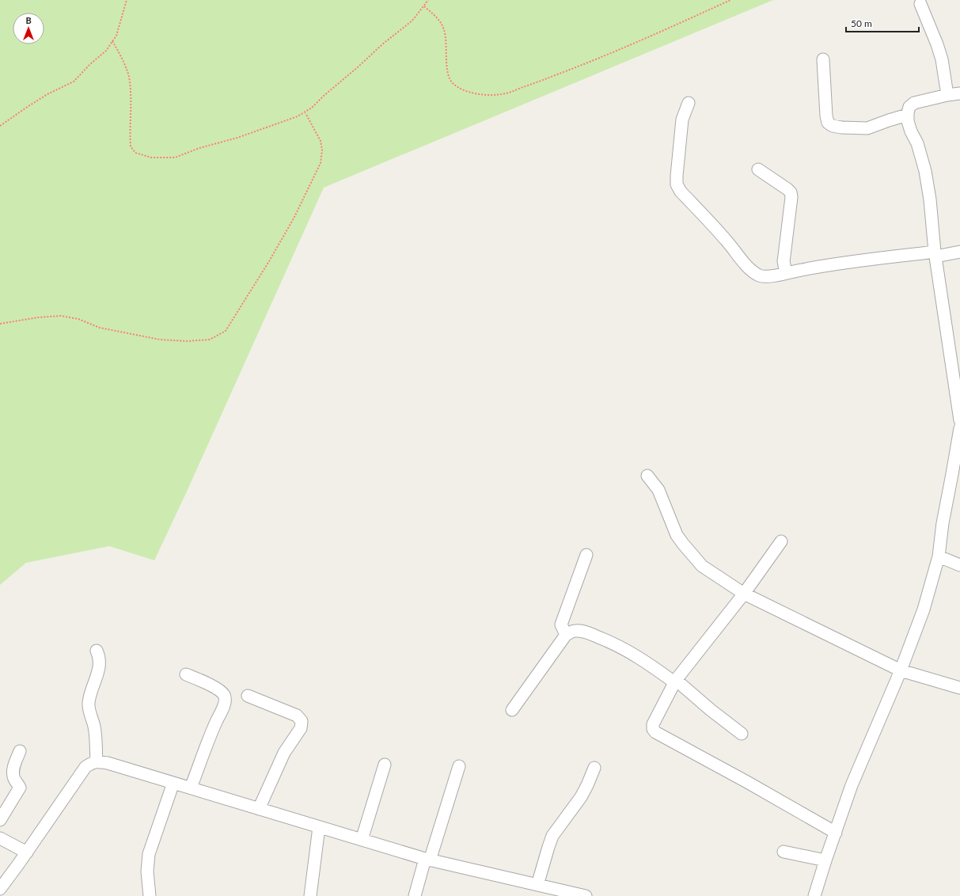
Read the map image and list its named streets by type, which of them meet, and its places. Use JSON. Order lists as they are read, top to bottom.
{
  "scale_bar": "50 m",
  "north": "top"
}
